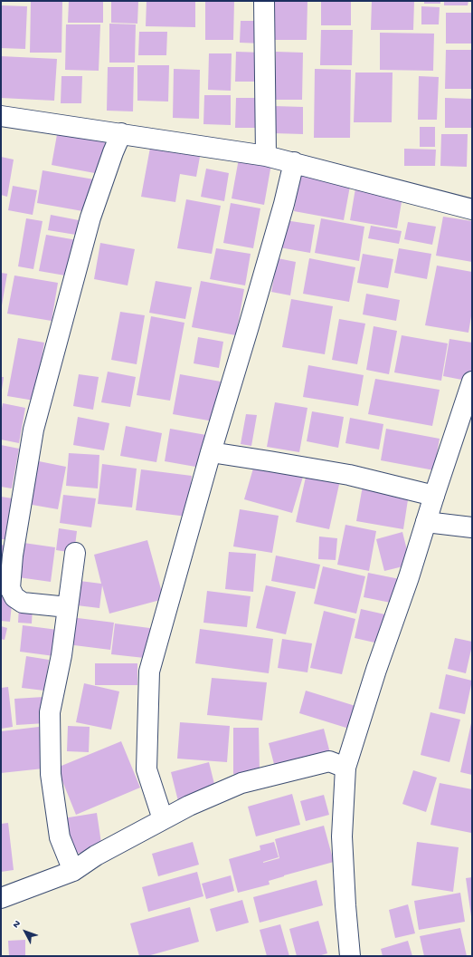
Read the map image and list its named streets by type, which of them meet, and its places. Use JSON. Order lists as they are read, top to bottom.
{
  "north": "top left"
}
